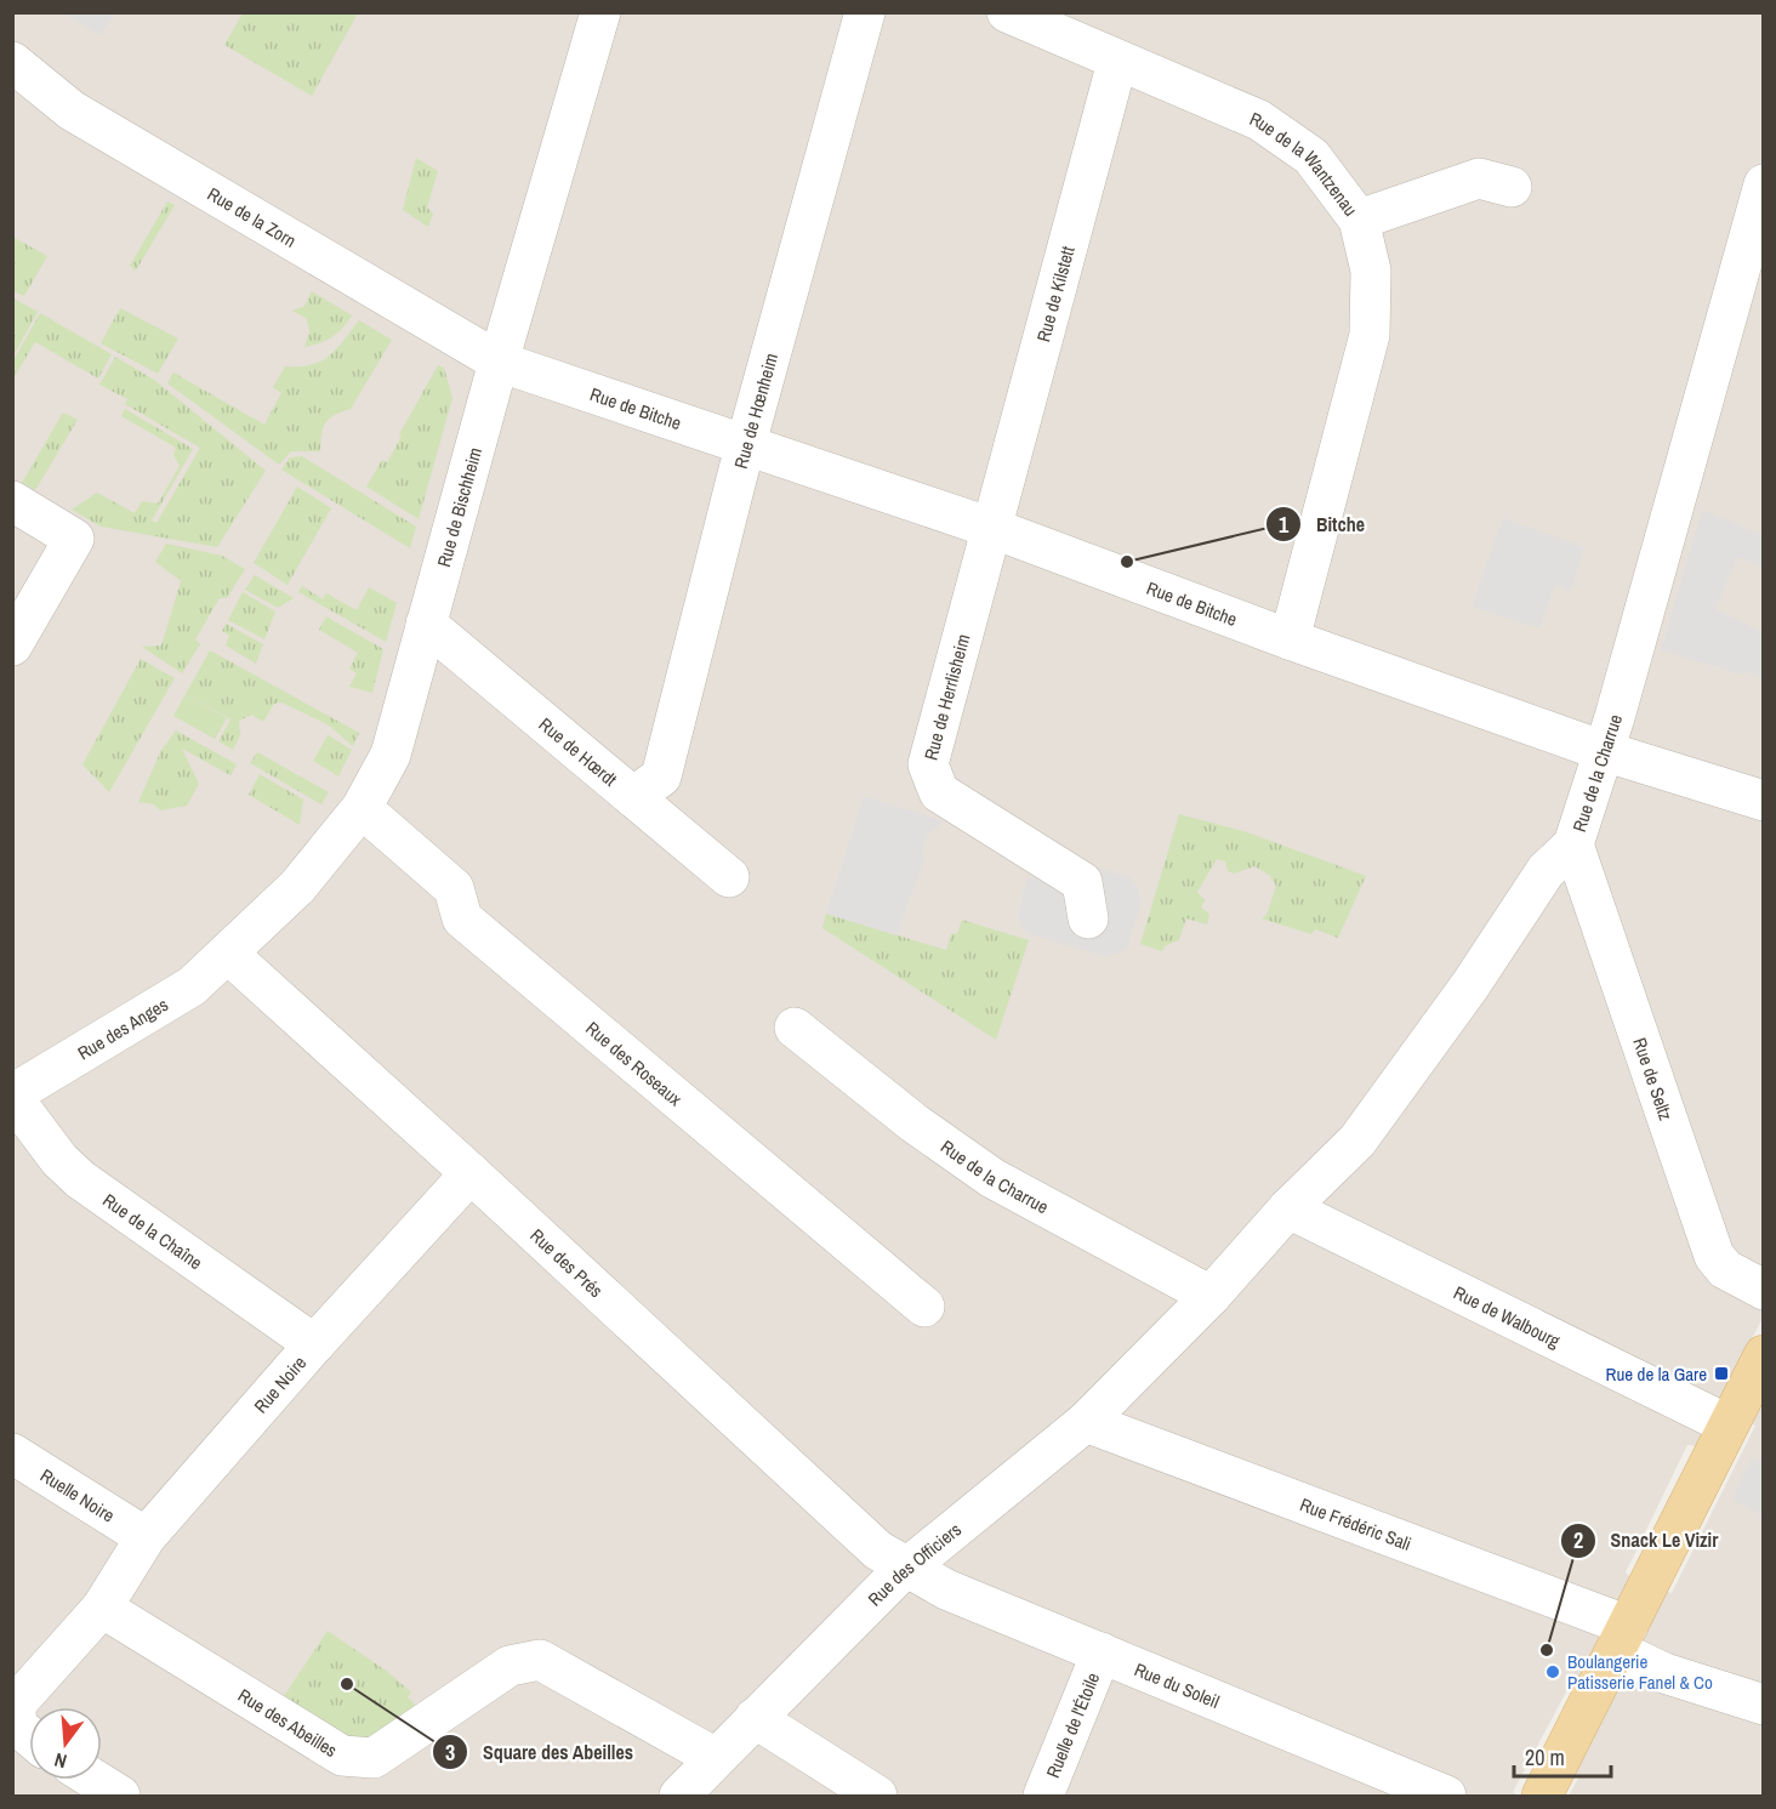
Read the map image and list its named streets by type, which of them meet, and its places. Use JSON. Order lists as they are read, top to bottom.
{
  "streets": {
    "street": [
      "Rue de la Wantzenau",
      "Rue de la Zorn",
      "Rue de Kilstett",
      "Rue de Bitche",
      "Rue de Hœnheim",
      "Rue de Bischheim",
      "Rue de Herrlisheim",
      "Rue de Hœrdt",
      "Rue de la Charrue",
      "Rue des Anges",
      "Rue des Roseaux",
      "Rue de Seltz",
      "Rue de la Chaîne",
      "Rue des Prés",
      "Rue de Walbourg",
      "Rue Noire",
      "Ruelle Noire",
      "Rue Frédéric Sali",
      "Rue des Officiers",
      "Rue du Soleil",
      "Rue des Abeilles",
      "Ruelle de l'Étoile"
    ]
  },
  "crossings": [
    ["Rue de la Wantzenau", "Rue de Kilstett"],
    ["Rue de la Wantzenau", "Rue de Bitche"],
    ["Rue de la Zorn", "Rue de Bitche"],
    ["Rue de la Zorn", "Rue de Bischheim"],
    ["Rue de Kilstett", "Rue de Bitche"],
    ["Rue de Kilstett", "Rue de Herrlisheim"],
    ["Rue de Bitche", "Rue de Hœnheim"],
    ["Rue de Bitche", "Rue de Bischheim"],
    ["Rue de Bitche", "Rue de Herrlisheim"],
    ["Rue de Bitche", "Rue de la Charrue"],
    ["Rue de Hœnheim", "Rue de Hœrdt"],
    ["Rue de Bischheim", "Rue de Hœrdt"],
    ["Rue de Bischheim", "Rue des Anges"],
    ["Rue de Bischheim", "Rue des Roseaux"],
    ["Rue de Bischheim", "Rue des Prés"],
    ["Rue de la Charrue", "Rue de Seltz"],
    ["Rue de la Charrue", "Rue de Walbourg"],
    ["Rue de la Charrue", "Rue des Officiers"],
    ["Rue des Anges", "Rue de la Chaîne"],
    ["Rue des Anges", "Rue des Prés"],
    ["Rue de la Chaîne", "Rue Noire"],
    ["Rue des Prés", "Rue Noire"],
    ["Rue des Prés", "Rue des Officiers"],
    ["Rue des Prés", "Rue du Soleil"],
    ["Rue Noire", "Ruelle Noire"],
    ["Rue Noire", "Rue des Abeilles"],
    ["Rue Frédéric Sali", "Rue des Officiers"],
    ["Rue des Officiers", "Rue du Soleil"],
    ["Rue des Officiers", "Rue des Abeilles"],
    ["Rue du Soleil", "Ruelle de l'Étoile"]
  ],
  "places": {
    "other": [
      "Bitche",
      "Snack Le Vizir",
      "Boulangerie Patisserie Fanel & Co",
      "Square des Abeilles"
    ],
    "transit": ["Rue de la Gare"]
  },
  "scale_bar": "20 m",
  "north": "bottom"
}
